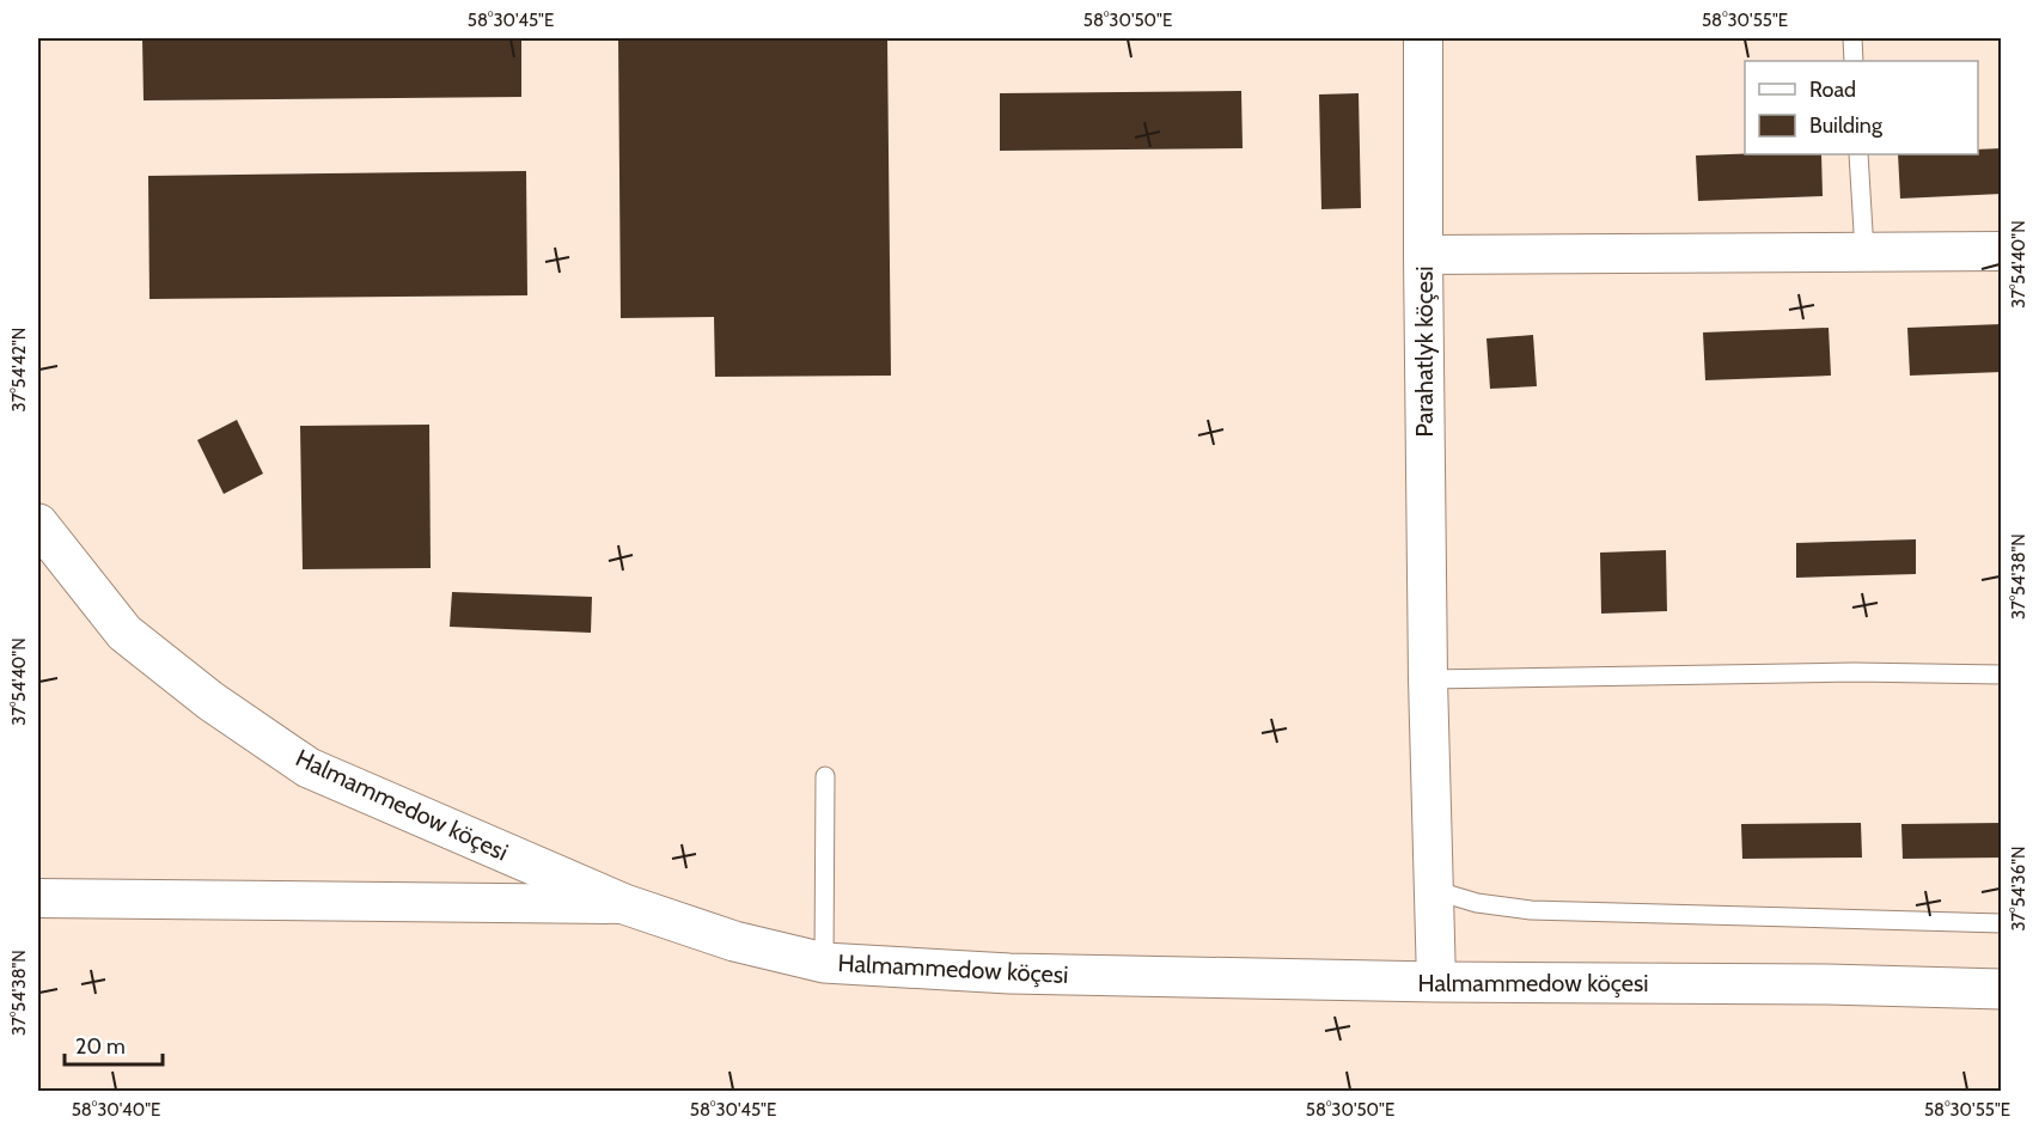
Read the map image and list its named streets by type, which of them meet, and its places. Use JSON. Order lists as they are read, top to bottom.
{
  "streets": {
    "street": ["Parahatlyk köçesi", "Halmammedow köçesi"]
  },
  "crossings": [
    ["Parahatlyk köçesi", "Halmammedow köçesi"]
  ],
  "legend": ["Road", "Building"],
  "scale_bar": "20 m",
  "coordinates": [
    "58°30'45\"E",
    "58°30'50\"E",
    "58°30'55\"E",
    "37°54'40\"N",
    "37°54'42\"N",
    "37°54'38\"N",
    "37°54'36\"N",
    "58°30'40\"E"
  ]
}
